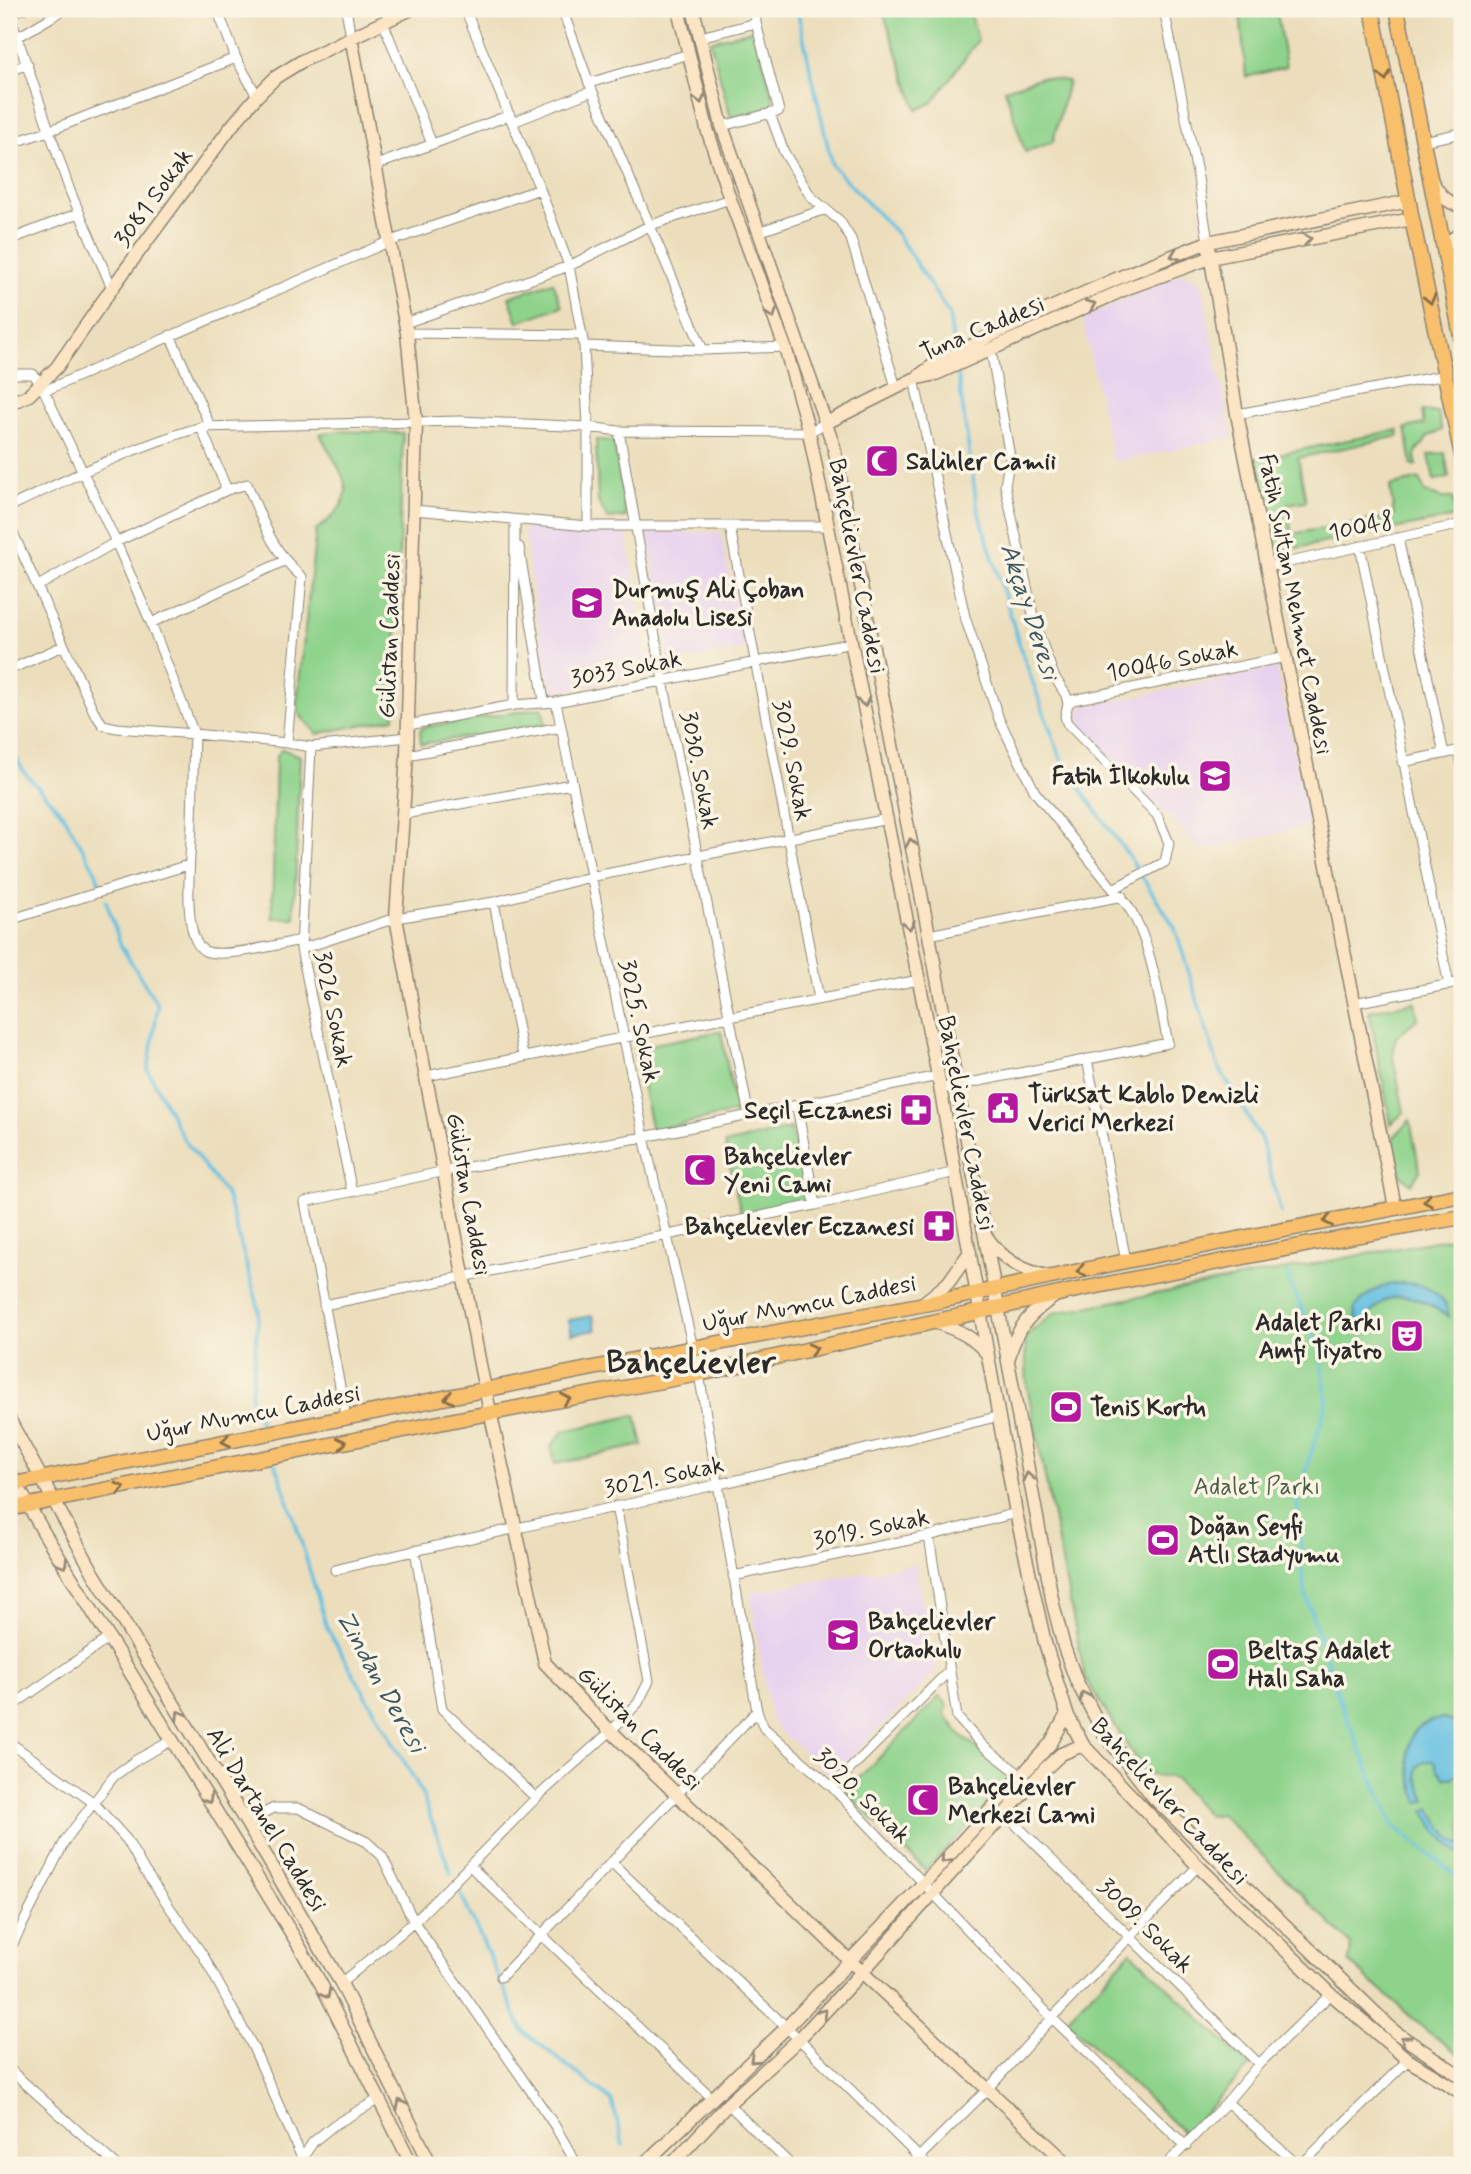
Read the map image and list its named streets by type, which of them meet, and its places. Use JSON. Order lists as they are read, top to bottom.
{
  "streets": {
    "main road": ["Uğur Mumcu Caddesi"],
    "street": [
      "3081 Sokak",
      "Tuna Caddesi",
      "10048",
      "Bahçelievler Caddesi",
      "Fatih Sultan Mehmet Caddesi",
      "Gülistan Caddesi",
      "10046 Sokak",
      "3033 Sokak",
      "3029. Sokak",
      "3030. Sokak",
      "3026 Sokak",
      "3025. Sokak",
      "3021. Sokak",
      "3019. Sokak",
      "3020. Sokak",
      "Ali Dartanel Caddesi",
      "3009. Sokak"
    ]
  },
  "crossings": [
    ["3081 Sokak", "Gülistan Caddesi"],
    ["Tuna Caddesi", "Bahçelievler Caddesi"],
    ["Tuna Caddesi", "Fatih Sultan Mehmet Caddesi"],
    ["10048", "Fatih Sultan Mehmet Caddesi"],
    ["Bahçelievler Caddesi", "3033 Sokak"],
    ["Bahçelievler Caddesi", "Uğur Mumcu Caddesi"],
    ["Bahçelievler Caddesi", "3021. Sokak"],
    ["Bahçelievler Caddesi", "3019. Sokak"],
    ["Fatih Sultan Mehmet Caddesi", "10046 Sokak"],
    ["Fatih Sultan Mehmet Caddesi", "Uğur Mumcu Caddesi"],
    ["Gülistan Caddesi", "3033 Sokak"],
    ["Gülistan Caddesi", "Uğur Mumcu Caddesi"],
    ["Gülistan Caddesi", "3021. Sokak"],
    ["3033 Sokak", "3029. Sokak"],
    ["3033 Sokak", "3030. Sokak"],
    ["3033 Sokak", "3026 Sokak"],
    ["3033 Sokak", "3025. Sokak"],
    ["3025. Sokak", "Uğur Mumcu Caddesi"],
    ["Uğur Mumcu Caddesi", "3020. Sokak"],
    ["Uğur Mumcu Caddesi", "Ali Dartanel Caddesi"],
    ["3021. Sokak", "3020. Sokak"],
    ["3019. Sokak", "3020. Sokak"]
  ],
  "districts": ["Bahçelievler"],
  "water": ["Akçay Deresi", "Zindan Deresi"],
  "parks": ["Adalet Parkı"],
  "places": {
    "mosque": ["Salihler Camii", "Bahçelievler Yeni Cami", "Bahçelievler Merkezi Cami"],
    "school or university": ["Durmuş Ali Çoban Anadolu Lisesi", "Fatih İlkokulu", "Bahçelievler Ortaokulu"],
    "public building": ["Türksat Kablo Denizli Verici Merkezi"],
    "pharmacy": ["Seçil Eczanesi", "Bahçelievler Eczanesi"],
    "theatre": ["Adalet Parkı Amfi Tiyatro"],
    "sports": ["Tenis Kortu", "Doğan Seyfi Atlı Stadyumu", "Beltaş Adalet Halı Saha"]
  }
}
